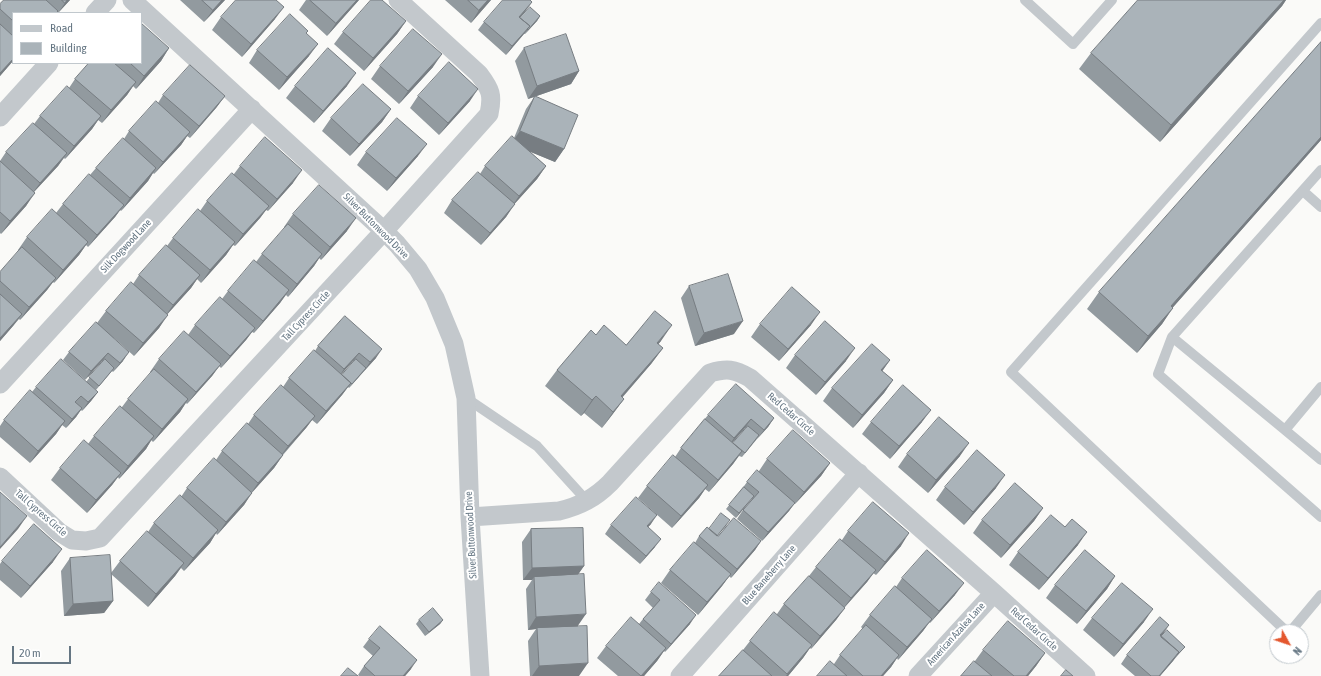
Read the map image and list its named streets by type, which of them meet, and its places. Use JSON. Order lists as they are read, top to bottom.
{
  "streets": {
    "street": [
      "Silver Buttonwood Drive",
      "Silk Dogwood Lane",
      "Tall Cypress Circle",
      "Red Cedar Circle",
      "Blue Baneberry Lane",
      "American Azalea Lane"
    ]
  },
  "crossings": [
    ["Silver Buttonwood Drive", "Silk Dogwood Lane"],
    ["Silver Buttonwood Drive", "Tall Cypress Circle"],
    ["Silver Buttonwood Drive", "Red Cedar Circle"],
    ["Red Cedar Circle", "Blue Baneberry Lane"],
    ["Red Cedar Circle", "American Azalea Lane"]
  ],
  "legend": ["Road", "Building"],
  "scale_bar": "20 m",
  "north": "bottom right"
}
